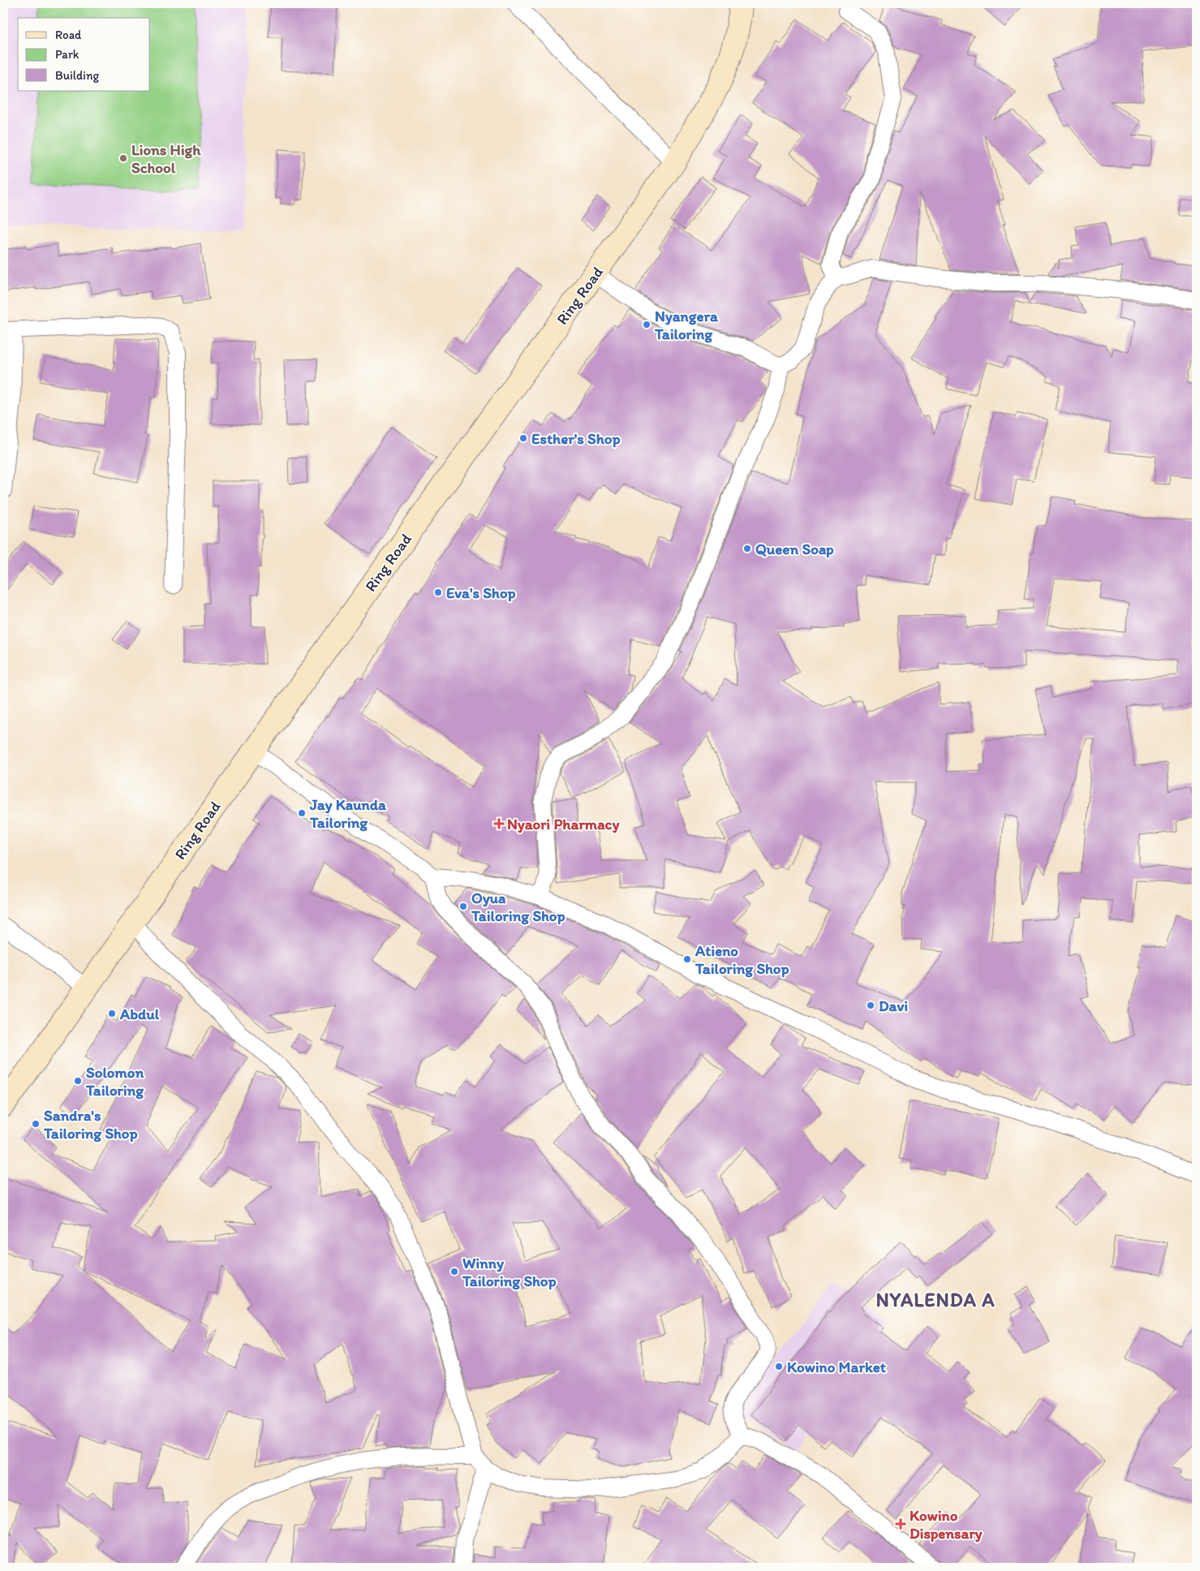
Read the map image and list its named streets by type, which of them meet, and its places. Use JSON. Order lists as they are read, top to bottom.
{
  "streets": {
    "main road": ["Ring Road"]
  },
  "districts": ["NYALENDA A"],
  "places": {
    "other": [
      "Lions High School",
      "Nyangera Tailoring",
      "Esther's Shop",
      "Queen Soap",
      "Eva's Shop",
      "Jay Kaunda Tailoring",
      "Oyua Tailoring Shop",
      "Atieno Tailoring Shop",
      "Davi",
      "Abdul",
      "Solomon Tailoring",
      "Sandra's Tailoring Shop",
      "Winny Tailoring Shop",
      "Kowino Market"
    ],
    "health": ["Nyaori Pharmacy", "Kowino Dispensary"]
  },
  "legend": ["Road", "Park", "Building"]
}
